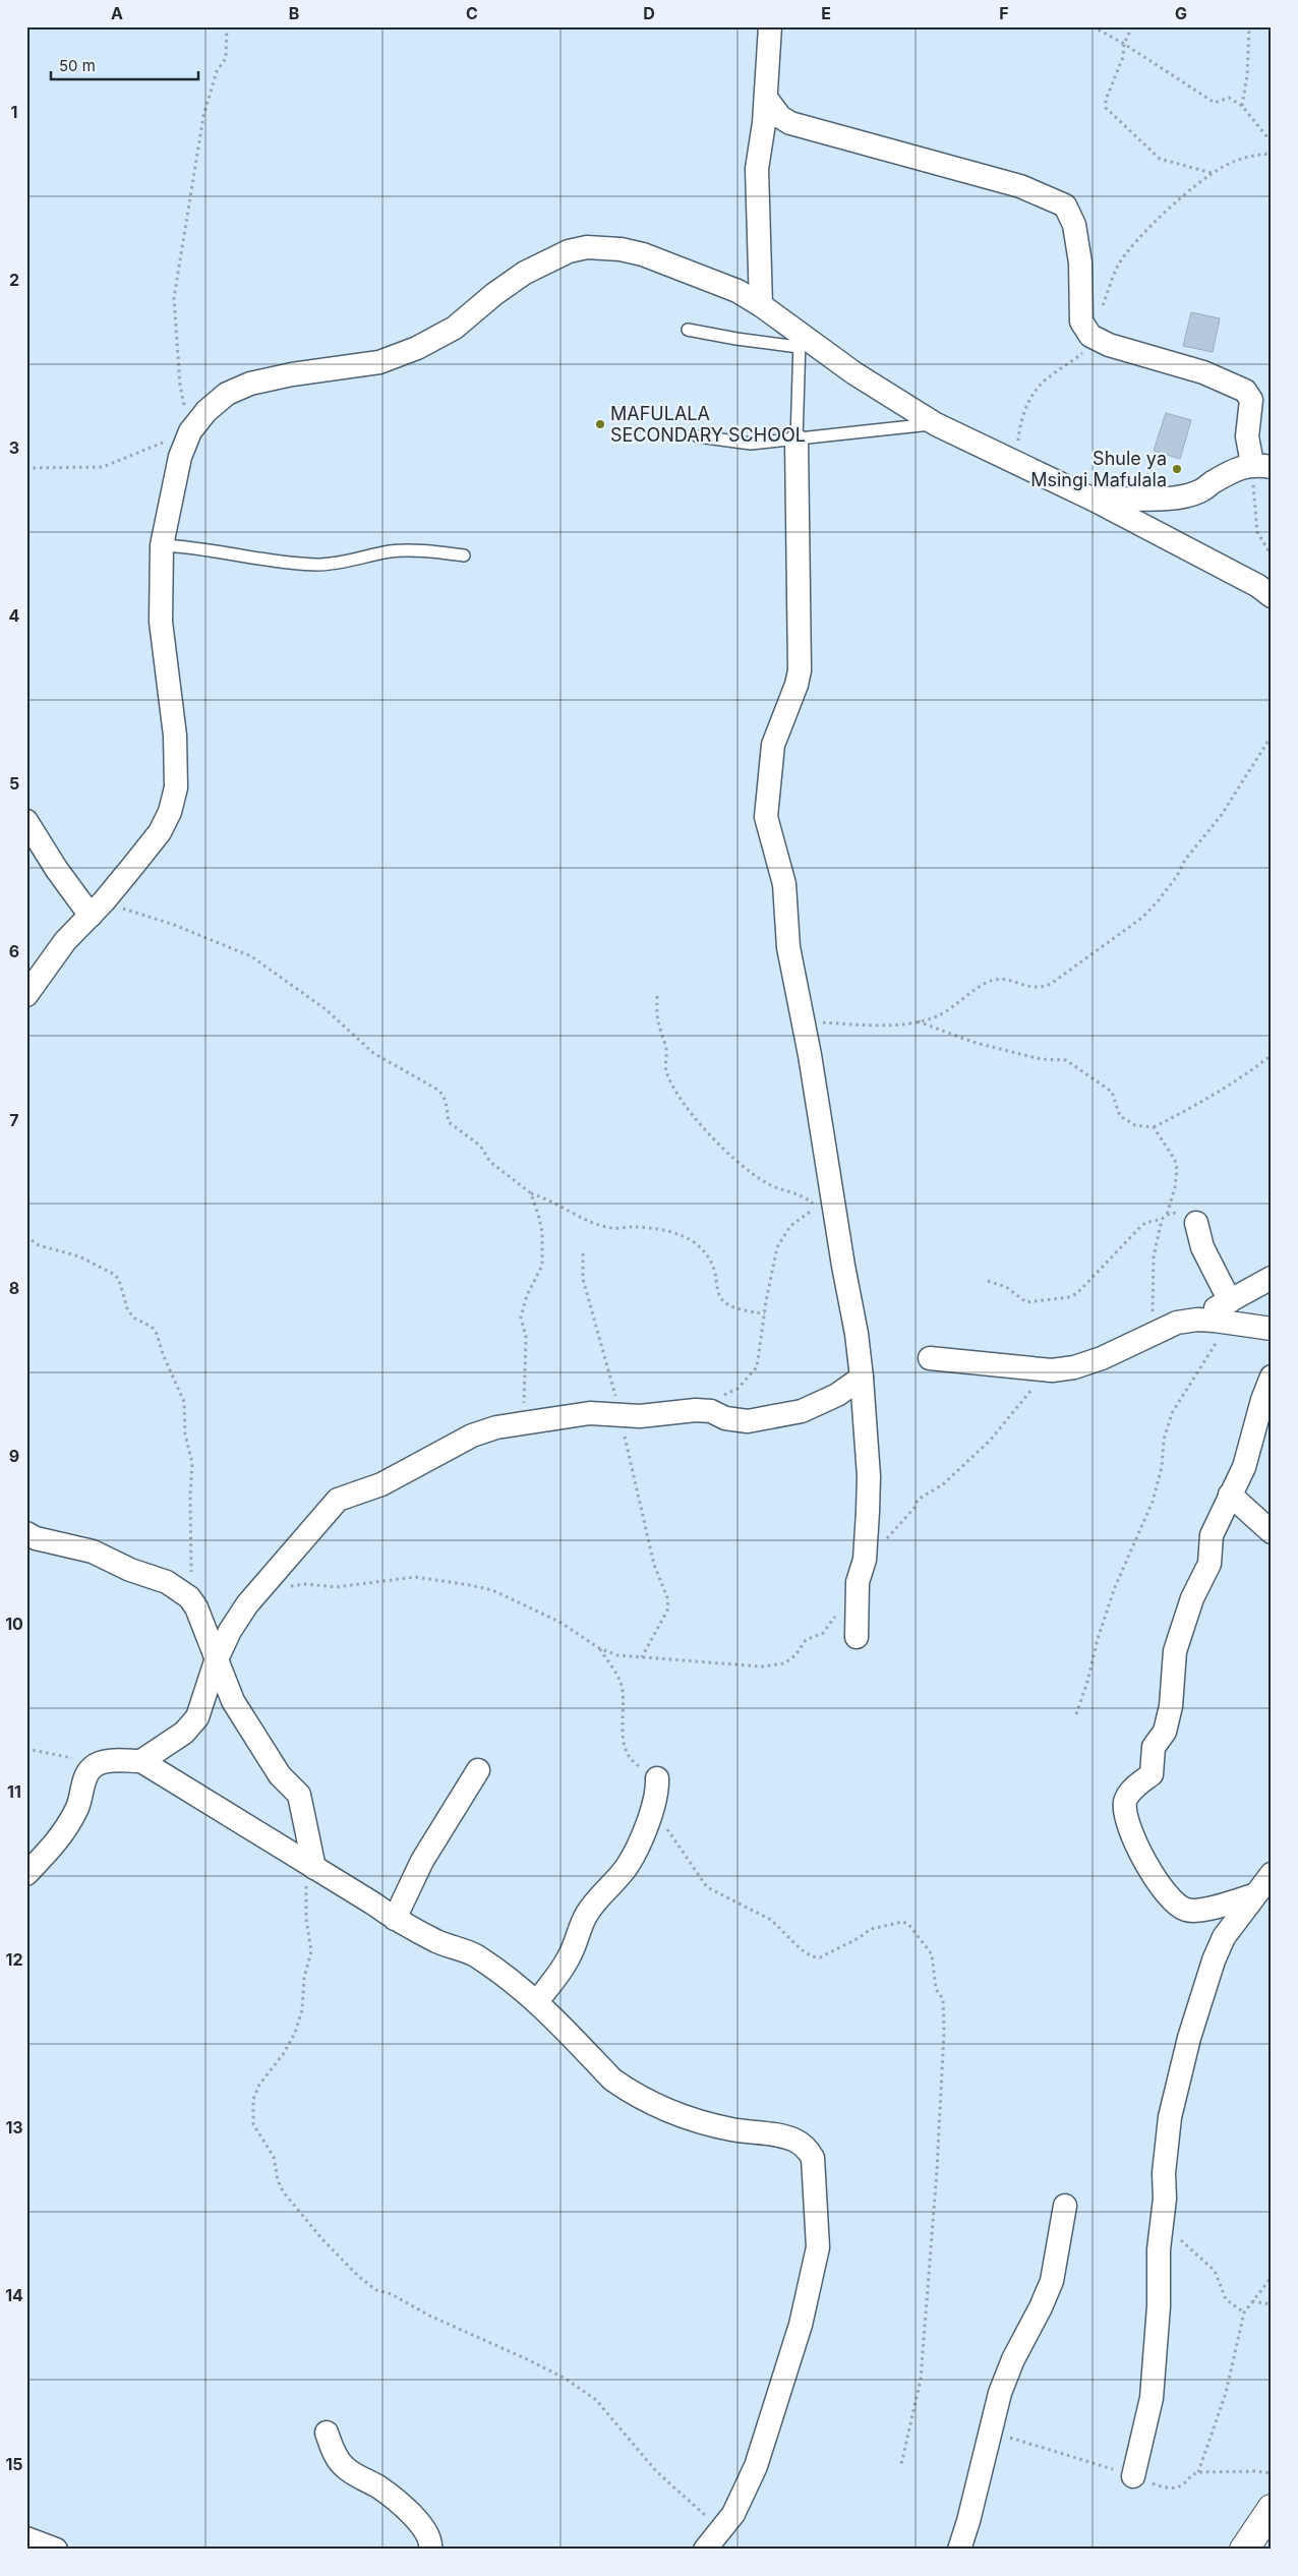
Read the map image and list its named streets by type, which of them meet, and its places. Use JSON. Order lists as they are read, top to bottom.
{
  "places": ["MAFULALA SECONDARY SCHOOL", "Shule ya Msingi Mafulala"],
  "scale_bar": "50 m",
  "grid": {
    "columns": [
      "A",
      "B",
      "C",
      "D",
      "E",
      "F",
      "G"
    ],
    "rows": [
      "1",
      "2",
      "3",
      "4",
      "5",
      "6",
      "7",
      "8",
      "9",
      "10",
      "11",
      "12",
      "13",
      "14",
      "15"
    ]
  }
}
